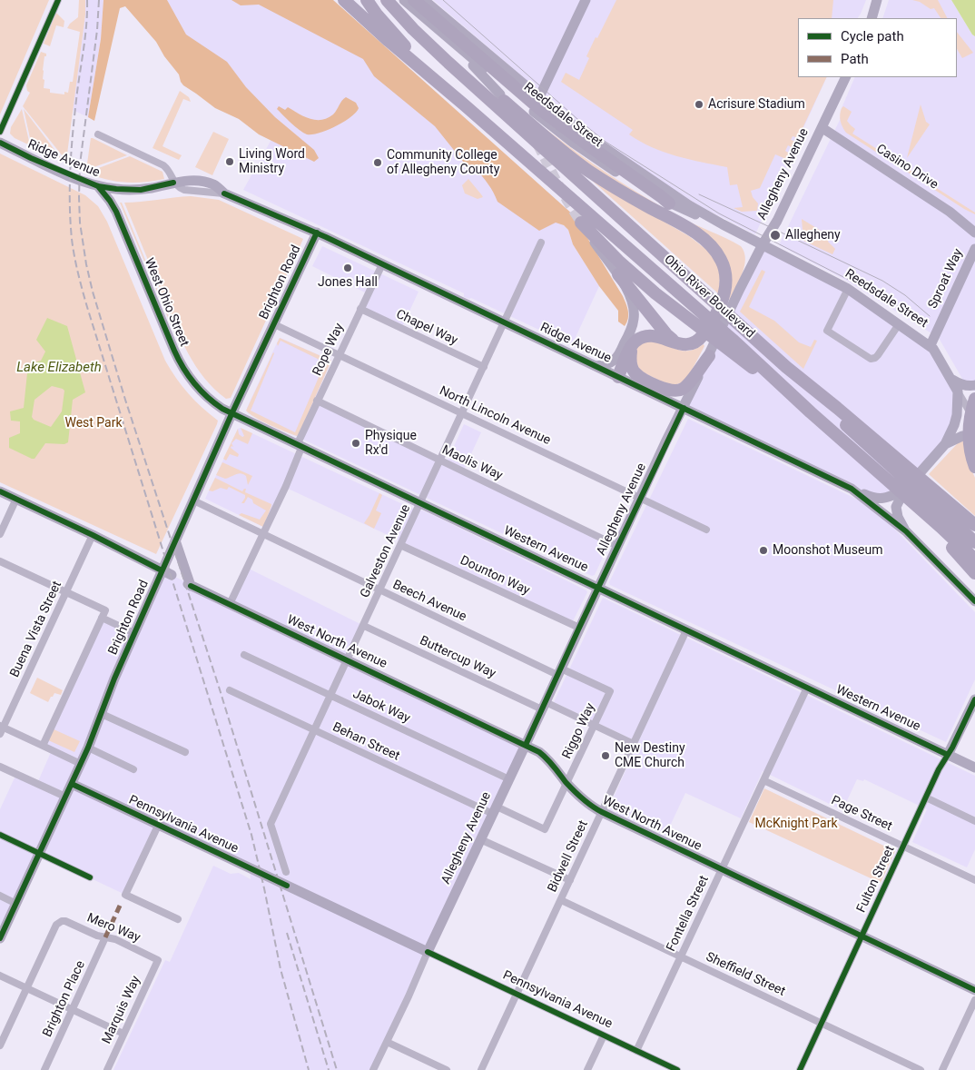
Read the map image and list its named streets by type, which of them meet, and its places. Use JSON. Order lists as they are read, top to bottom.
{
  "streets": {
    "highway": ["Ohio River Boulevard"],
    "main road": [
      "Reedsdale Street",
      "Ridge Avenue",
      "Casino Drive",
      "Allegheny Avenue",
      "Sproat Way",
      "Brighton Road",
      "West Ohio Street",
      "Western Avenue",
      "West North Avenue",
      "Pennsylvania Avenue",
      "Fulton Street"
    ],
    "street": [
      "Chapel Way",
      "Rope Way",
      "North Lincoln Avenue",
      "Maolis Way",
      "Galveston Avenue",
      "Dounton Way",
      "Beech Avenue",
      "Buena Vista Street",
      "Buttercup Way",
      "Jabok Way",
      "Riggo Way",
      "Behan Street",
      "Page Street",
      "Bidwell Street",
      "Fontella Street",
      "Mero Way",
      "Sheffield Street",
      "Brighton Place",
      "Marquis Way"
    ]
  },
  "crossings": [
    ["Reedsdale Street", "Allegheny Avenue"],
    ["Reedsdale Street", "Sproat Way"],
    ["Ridge Avenue", "Allegheny Avenue"],
    ["Ridge Avenue", "Brighton Road"],
    ["Ridge Avenue", "West Ohio Street"],
    ["Ridge Avenue", "Rope Way"],
    ["Ridge Avenue", "Galveston Avenue"],
    ["Casino Drive", "Allegheny Avenue"],
    ["Allegheny Avenue", "North Lincoln Avenue"],
    ["Allegheny Avenue", "Maolis Way"],
    ["Allegheny Avenue", "Western Avenue"],
    ["Allegheny Avenue", "Dounton Way"],
    ["Allegheny Avenue", "Beech Avenue"],
    ["Allegheny Avenue", "West North Avenue"],
    ["Allegheny Avenue", "Buttercup Way"],
    ["Allegheny Avenue", "Jabok Way"],
    ["Allegheny Avenue", "Riggo Way"],
    ["Allegheny Avenue", "Behan Street"],
    ["Allegheny Avenue", "Pennsylvania Avenue"],
    ["Brighton Road", "West Ohio Street"],
    ["Brighton Road", "North Lincoln Avenue"],
    ["Brighton Road", "Western Avenue"],
    ["Brighton Road", "Beech Avenue"],
    ["Brighton Road", "West North Avenue"],
    ["Brighton Road", "Pennsylvania Avenue"],
    ["West Ohio Street", "Western Avenue"],
    ["Chapel Way", "Rope Way"],
    ["Chapel Way", "Galveston Avenue"],
    ["Rope Way", "North Lincoln Avenue"],
    ["Rope Way", "Maolis Way"],
    ["Rope Way", "Western Avenue"],
    ["Rope Way", "Beech Avenue"],
    ["Rope Way", "West North Avenue"],
    ["North Lincoln Avenue", "Galveston Avenue"],
    ["Maolis Way", "Galveston Avenue"],
    ["Western Avenue", "Galveston Avenue"],
    ["Western Avenue", "Bidwell Street"],
    ["Western Avenue", "Fulton Street"],
    ["Western Avenue", "Fontella Street"],
    ["Galveston Avenue", "Dounton Way"],
    ["Galveston Avenue", "Beech Avenue"],
    ["Galveston Avenue", "West North Avenue"],
    ["Galveston Avenue", "Buttercup Way"],
    ["Galveston Avenue", "Jabok Way"],
    ["Galveston Avenue", "Behan Street"],
    ["Beech Avenue", "Riggo Way"],
    ["West North Avenue", "Riggo Way"],
    ["West North Avenue", "Bidwell Street"],
    ["West North Avenue", "Fulton Street"],
    ["West North Avenue", "Fontella Street"],
    ["Buttercup Way", "Riggo Way"],
    ["Buttercup Way", "Bidwell Street"],
    ["Riggo Way", "Behan Street"],
    ["Page Street", "Fulton Street"],
    ["Page Street", "Fontella Street"],
    ["Pennsylvania Avenue", "Bidwell Street"],
    ["Pennsylvania Avenue", "Fontella Street"],
    ["Bidwell Street", "Sheffield Street"],
    ["Fulton Street", "Sheffield Street"],
    ["Fontella Street", "Sheffield Street"],
    ["Mero Way", "Brighton Place"],
    ["Mero Way", "Marquis Way"]
  ],
  "water": ["Lake Elizabeth"],
  "parks": ["West Park", "McKnight Park"],
  "places": [
    "Acrisure Stadium",
    "Living Word Ministry",
    "Community College of Allegheny County",
    "Allegheny",
    "Jones Hall",
    "Physique Rx'd",
    "Moonshot Museum",
    "New Destiny CME Church"
  ],
  "legend": ["Cycle path", "Path"]
}
